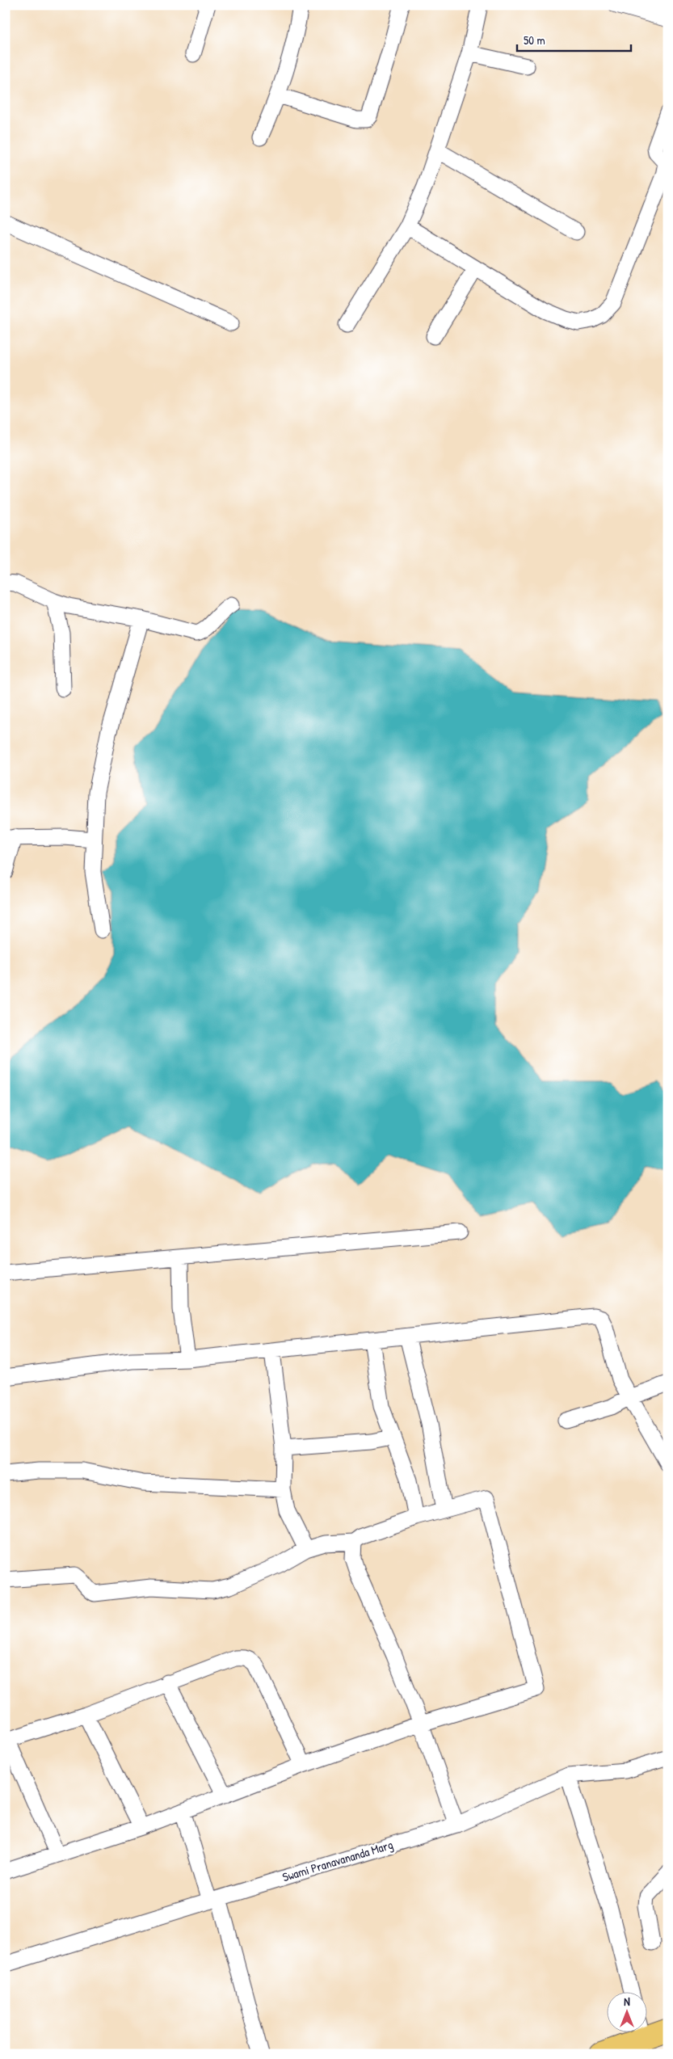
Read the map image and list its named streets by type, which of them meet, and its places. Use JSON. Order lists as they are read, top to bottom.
{
  "streets": {
    "street": ["Swami Pranavananda Marg"]
  },
  "scale_bar": "50 m",
  "north": "top"
}
